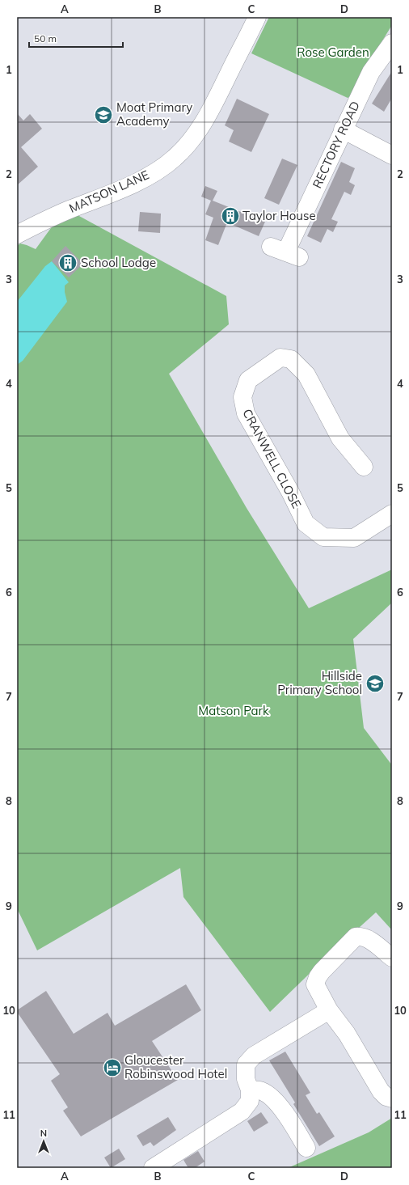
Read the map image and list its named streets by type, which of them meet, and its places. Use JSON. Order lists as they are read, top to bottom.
{
  "streets": {
    "street": ["RECTORY ROAD", "MATSON LANE", "CRANWELL CLOSE"]
  },
  "parks": ["Rose Garden", "Matson Park"],
  "places": {
    "school or university": ["Moat Primary Academy", "Hillside Primary School"],
    "building": ["Taylor House", "School Lodge"],
    "hotel": ["Gloucester Robinswood Hotel"]
  },
  "scale_bar": "50 m",
  "north": "top",
  "grid": {
    "columns": [
      "A",
      "B",
      "C",
      "D"
    ],
    "rows": [
      "1",
      "2",
      "3",
      "4",
      "5",
      "6",
      "7",
      "8",
      "9",
      "10",
      "11"
    ]
  }
}
